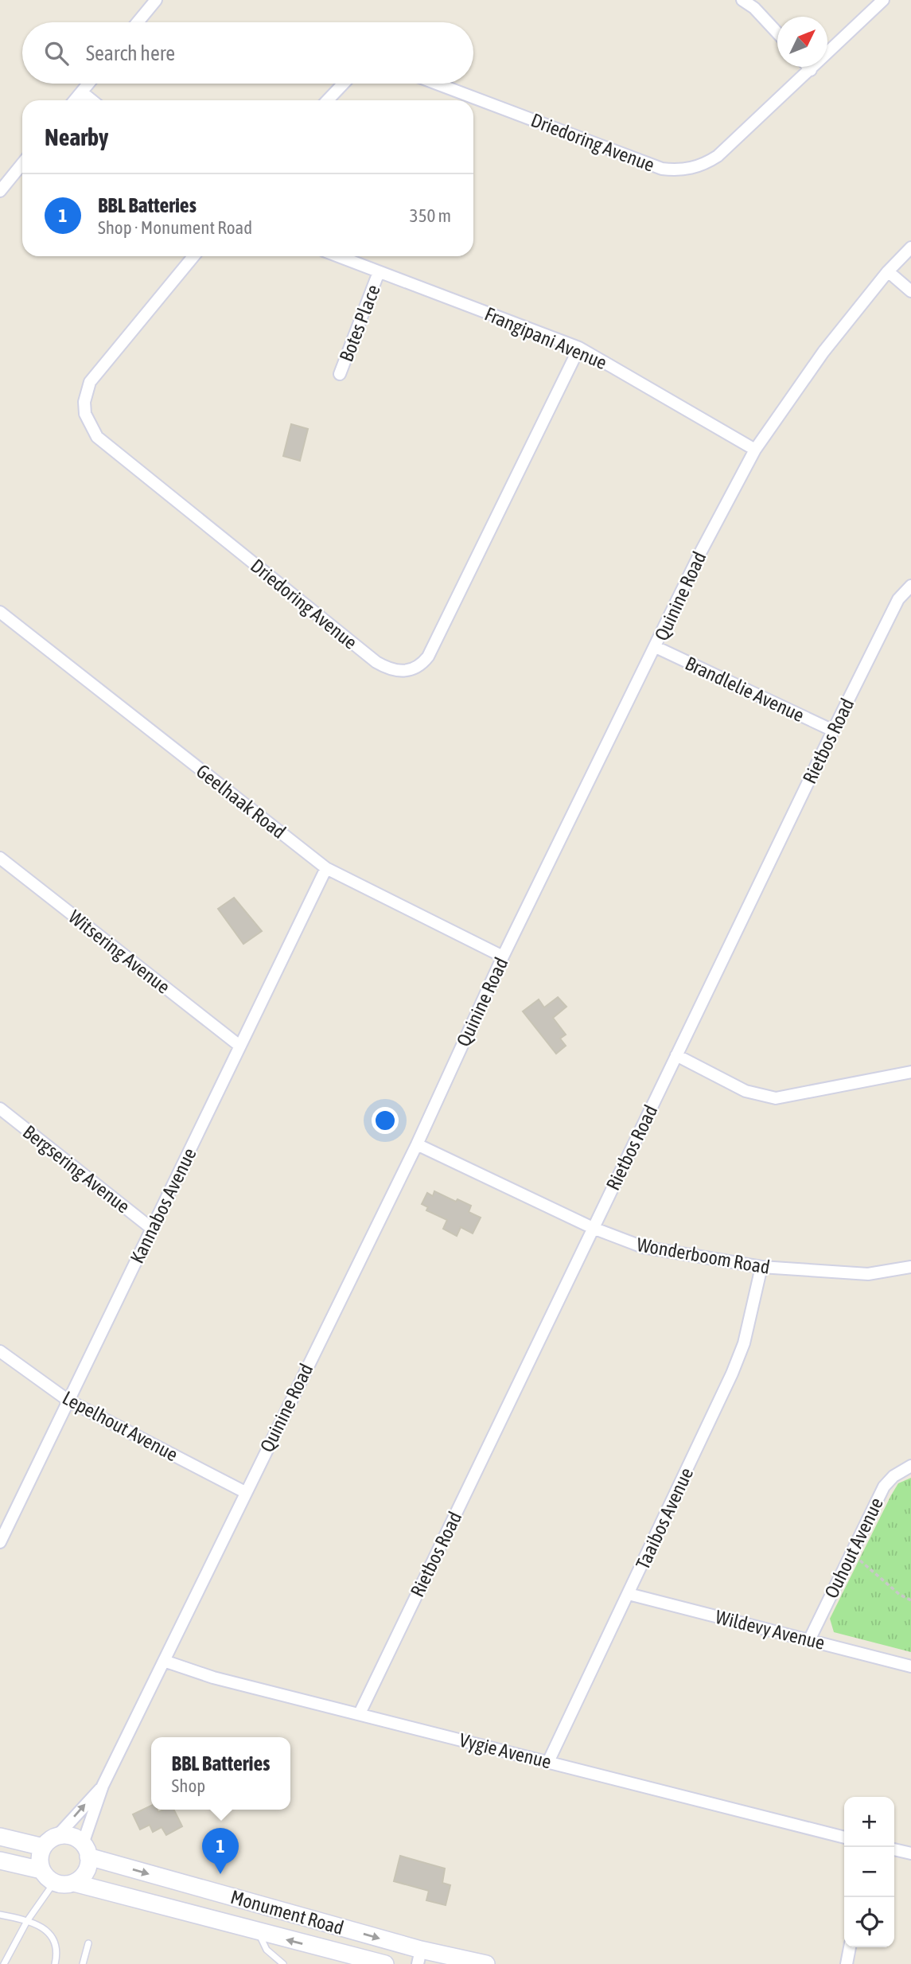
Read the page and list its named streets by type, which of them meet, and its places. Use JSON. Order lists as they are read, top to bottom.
{
  "streets": {
    "main road": ["Monument Road"],
    "street": [
      "Driedoring Avenue",
      "Botes Place",
      "Frangipani Avenue",
      "Quinine Road",
      "Brandlelie Avenue",
      "Rietbos Road",
      "Geelhaak Road",
      "Witsering Avenue",
      "Bergsering Avenue",
      "Kannabos Avenue",
      "Wonderboom Road",
      "Lepelhout Avenue",
      "Taaibos Avenue",
      "Ouhout Avenue",
      "Wildevy Avenue",
      "Vygie Avenue"
    ]
  },
  "crossings": [
    ["Driedoring Avenue", "Frangipani Avenue"],
    ["Botes Place", "Frangipani Avenue"],
    ["Frangipani Avenue", "Quinine Road"],
    ["Quinine Road", "Brandlelie Avenue"],
    ["Quinine Road", "Geelhaak Road"],
    ["Quinine Road", "Wonderboom Road"],
    ["Quinine Road", "Lepelhout Avenue"],
    ["Quinine Road", "Vygie Avenue"],
    ["Quinine Road", "Monument Road"],
    ["Brandlelie Avenue", "Rietbos Road"],
    ["Rietbos Road", "Wonderboom Road"],
    ["Rietbos Road", "Vygie Avenue"],
    ["Geelhaak Road", "Kannabos Avenue"],
    ["Witsering Avenue", "Kannabos Avenue"],
    ["Bergsering Avenue", "Kannabos Avenue"],
    ["Kannabos Avenue", "Lepelhout Avenue"],
    ["Wonderboom Road", "Taaibos Avenue"],
    ["Taaibos Avenue", "Wildevy Avenue"],
    ["Taaibos Avenue", "Vygie Avenue"],
    ["Ouhout Avenue", "Wildevy Avenue"]
  ],
  "north": "top right",
  "page": {
    "search": "Search here",
    "heading": "Nearby",
    "list": [
      {
        "mark": "1",
        "name": "BBL Batteries",
        "note": "Shop · Monument Road",
        "value": "350 m"
      }
    ],
    "popup": ["BBL Batteries", "Shop"],
    "map_buttons": ["+", "−"],
    "pins": "1"
  }
}
